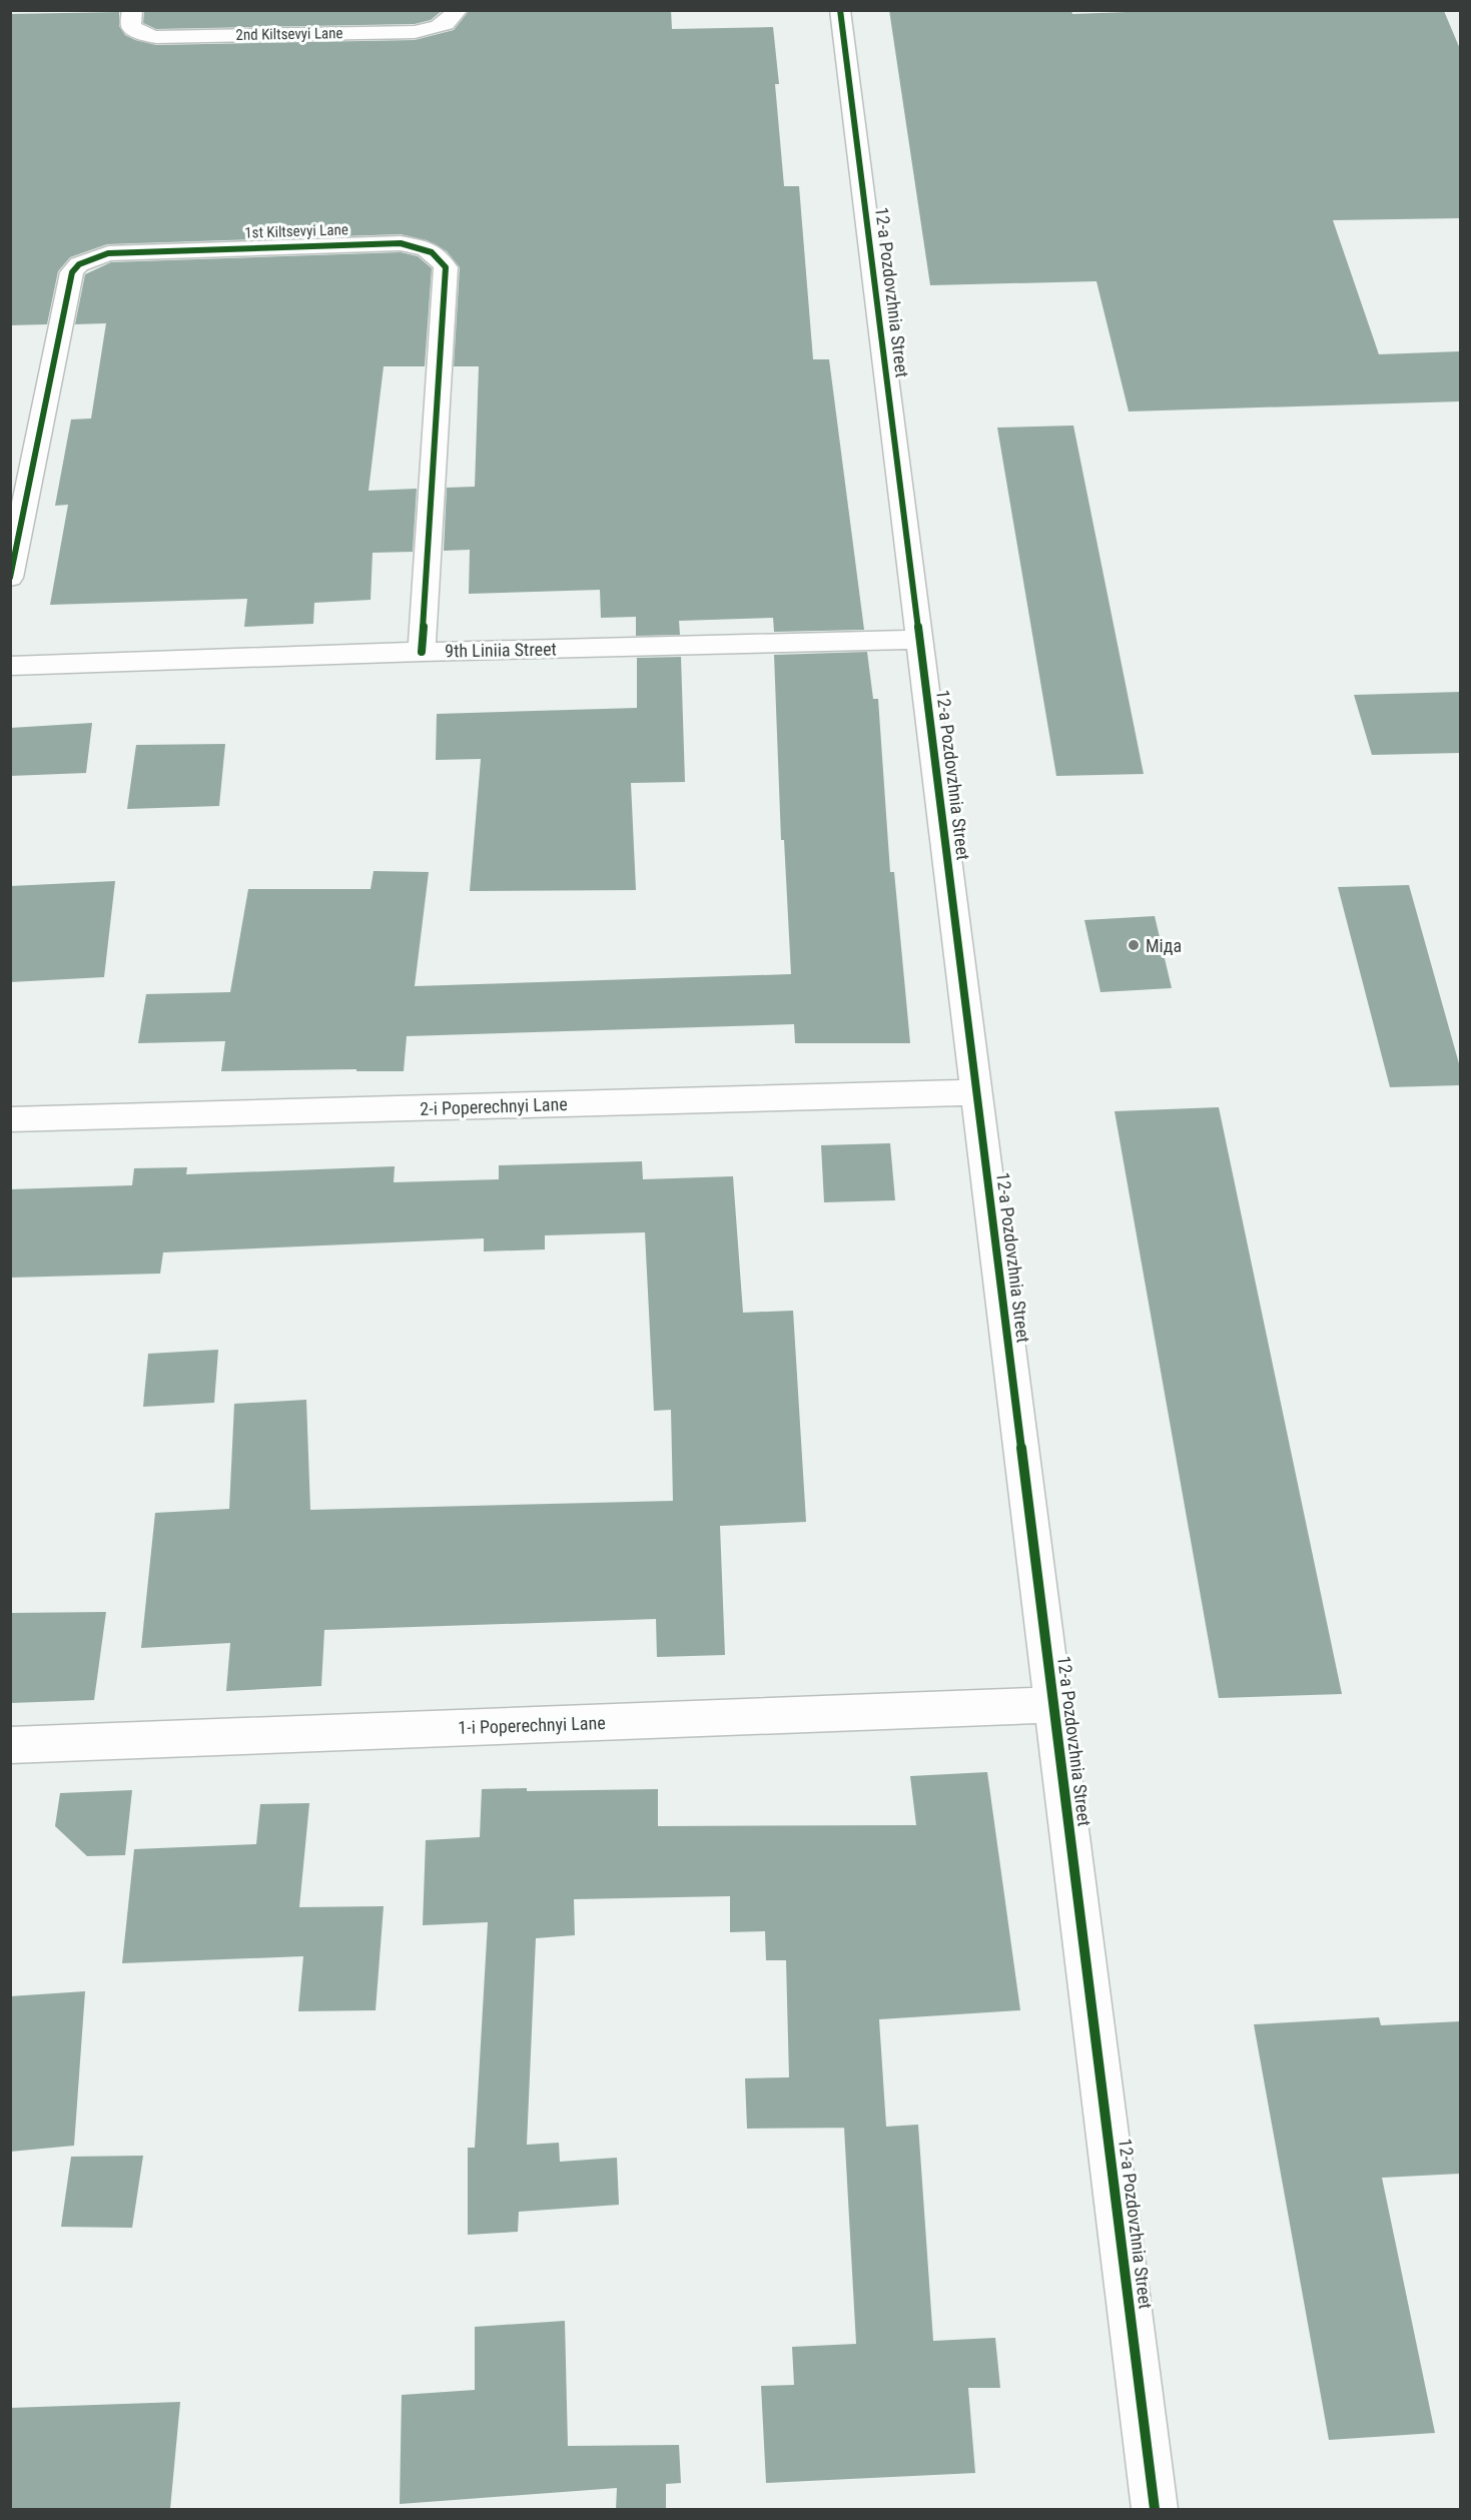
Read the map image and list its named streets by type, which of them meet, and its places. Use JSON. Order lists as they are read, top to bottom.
{
  "streets": {
    "street": [
      "2nd Kiltsevyi Lane",
      "1st Kiltsevyi Lane",
      "12-a Pozdovzhnia Street",
      "9th Liniia Street",
      "2-i Poperechnyi Lane",
      "1-i Poperechnyi Lane"
    ]
  },
  "crossings": [
    ["1st Kiltsevyi Lane", "9th Liniia Street"],
    ["12-a Pozdovzhnia Street", "9th Liniia Street"],
    ["12-a Pozdovzhnia Street", "2-i Poperechnyi Lane"],
    ["12-a Pozdovzhnia Street", "1-i Poperechnyi Lane"]
  ],
  "places": ["Міда"]
}
